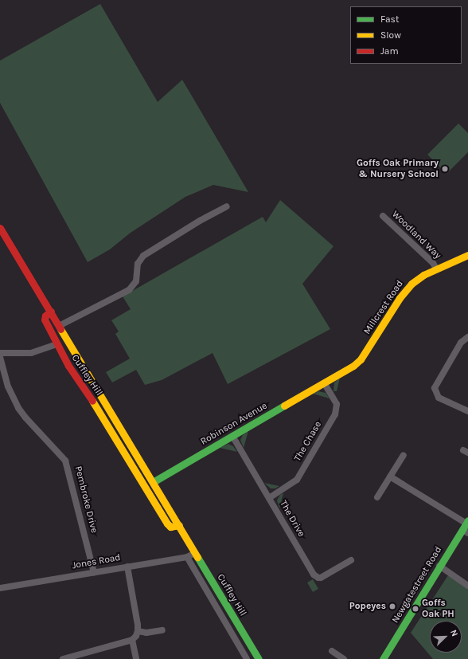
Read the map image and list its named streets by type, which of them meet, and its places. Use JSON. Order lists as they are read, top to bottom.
{
  "streets": {
    "street": [
      "Woodland Way",
      "Millcrest Road",
      "Cuffley Hill",
      "Robinson Avenue",
      "The Chase",
      "Pembroke Drive",
      "The Drive",
      "Jones Road",
      "Newgatestreet Road"
    ]
  },
  "crossings": [
    ["Woodland Way", "Millcrest Road"],
    ["Millcrest Road", "Robinson Avenue"],
    ["Millcrest Road", "The Chase"],
    ["Cuffley Hill", "Robinson Avenue"],
    ["Cuffley Hill", "Jones Road"],
    ["Robinson Avenue", "The Chase"],
    ["Robinson Avenue", "The Drive"],
    ["The Chase", "The Drive"],
    ["Pembroke Drive", "Jones Road"]
  ],
  "places": ["Goffs Oak Primary & Nursery School", "Popeyes", "Goffs Oak PH"],
  "legend": ["Fast", "Slow", "Jam"],
  "north": "top right"
}
